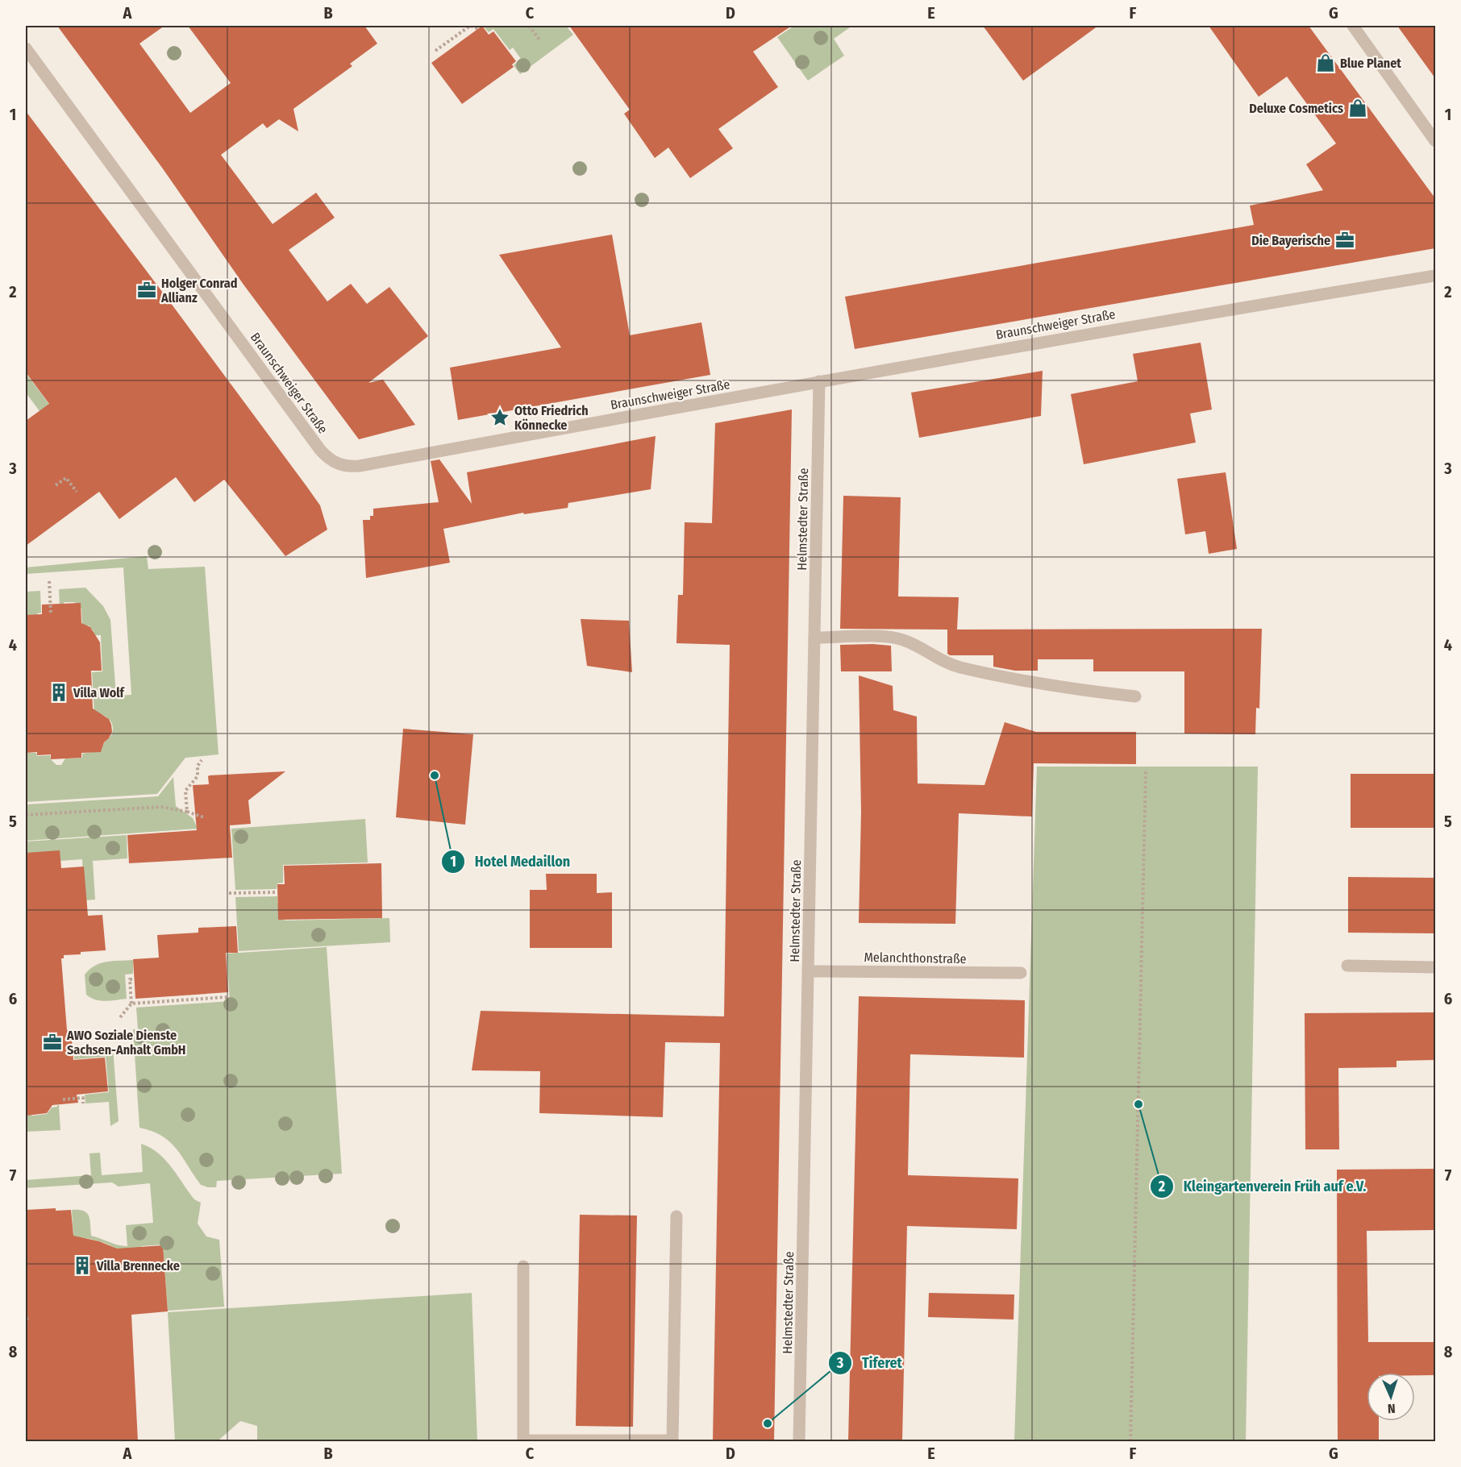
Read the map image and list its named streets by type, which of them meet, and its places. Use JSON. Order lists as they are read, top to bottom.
{
  "streets": {
    "street": ["Braunschweiger Straße", "Helmstedter Straße", "Melanchthonstraße"]
  },
  "crossings": [
    ["Braunschweiger Straße", "Helmstedter Straße"],
    ["Helmstedter Straße", "Melanchthonstraße"]
  ],
  "places": {
    "shop": ["Blue Planet", "Deluxe Cosmetics"],
    "office": ["Die Bayerische", "Holger Conrad Allianz", "AWO Soziale Dienste Sachsen-Anhalt GmbH"],
    "place": ["Otto Friedrich Könnecke"],
    "building": ["Villa Wolf", "Villa Brennecke"],
    "other": ["Hotel Medaillon", "Kleingartenverein Früh auf e.V.", "Tiferet"]
  },
  "north": "bottom",
  "grid": {
    "columns": [
      "A",
      "B",
      "C",
      "D",
      "E",
      "F",
      "G"
    ],
    "rows": [
      "1",
      "2",
      "3",
      "4",
      "5",
      "6",
      "7",
      "8"
    ]
  }
}
